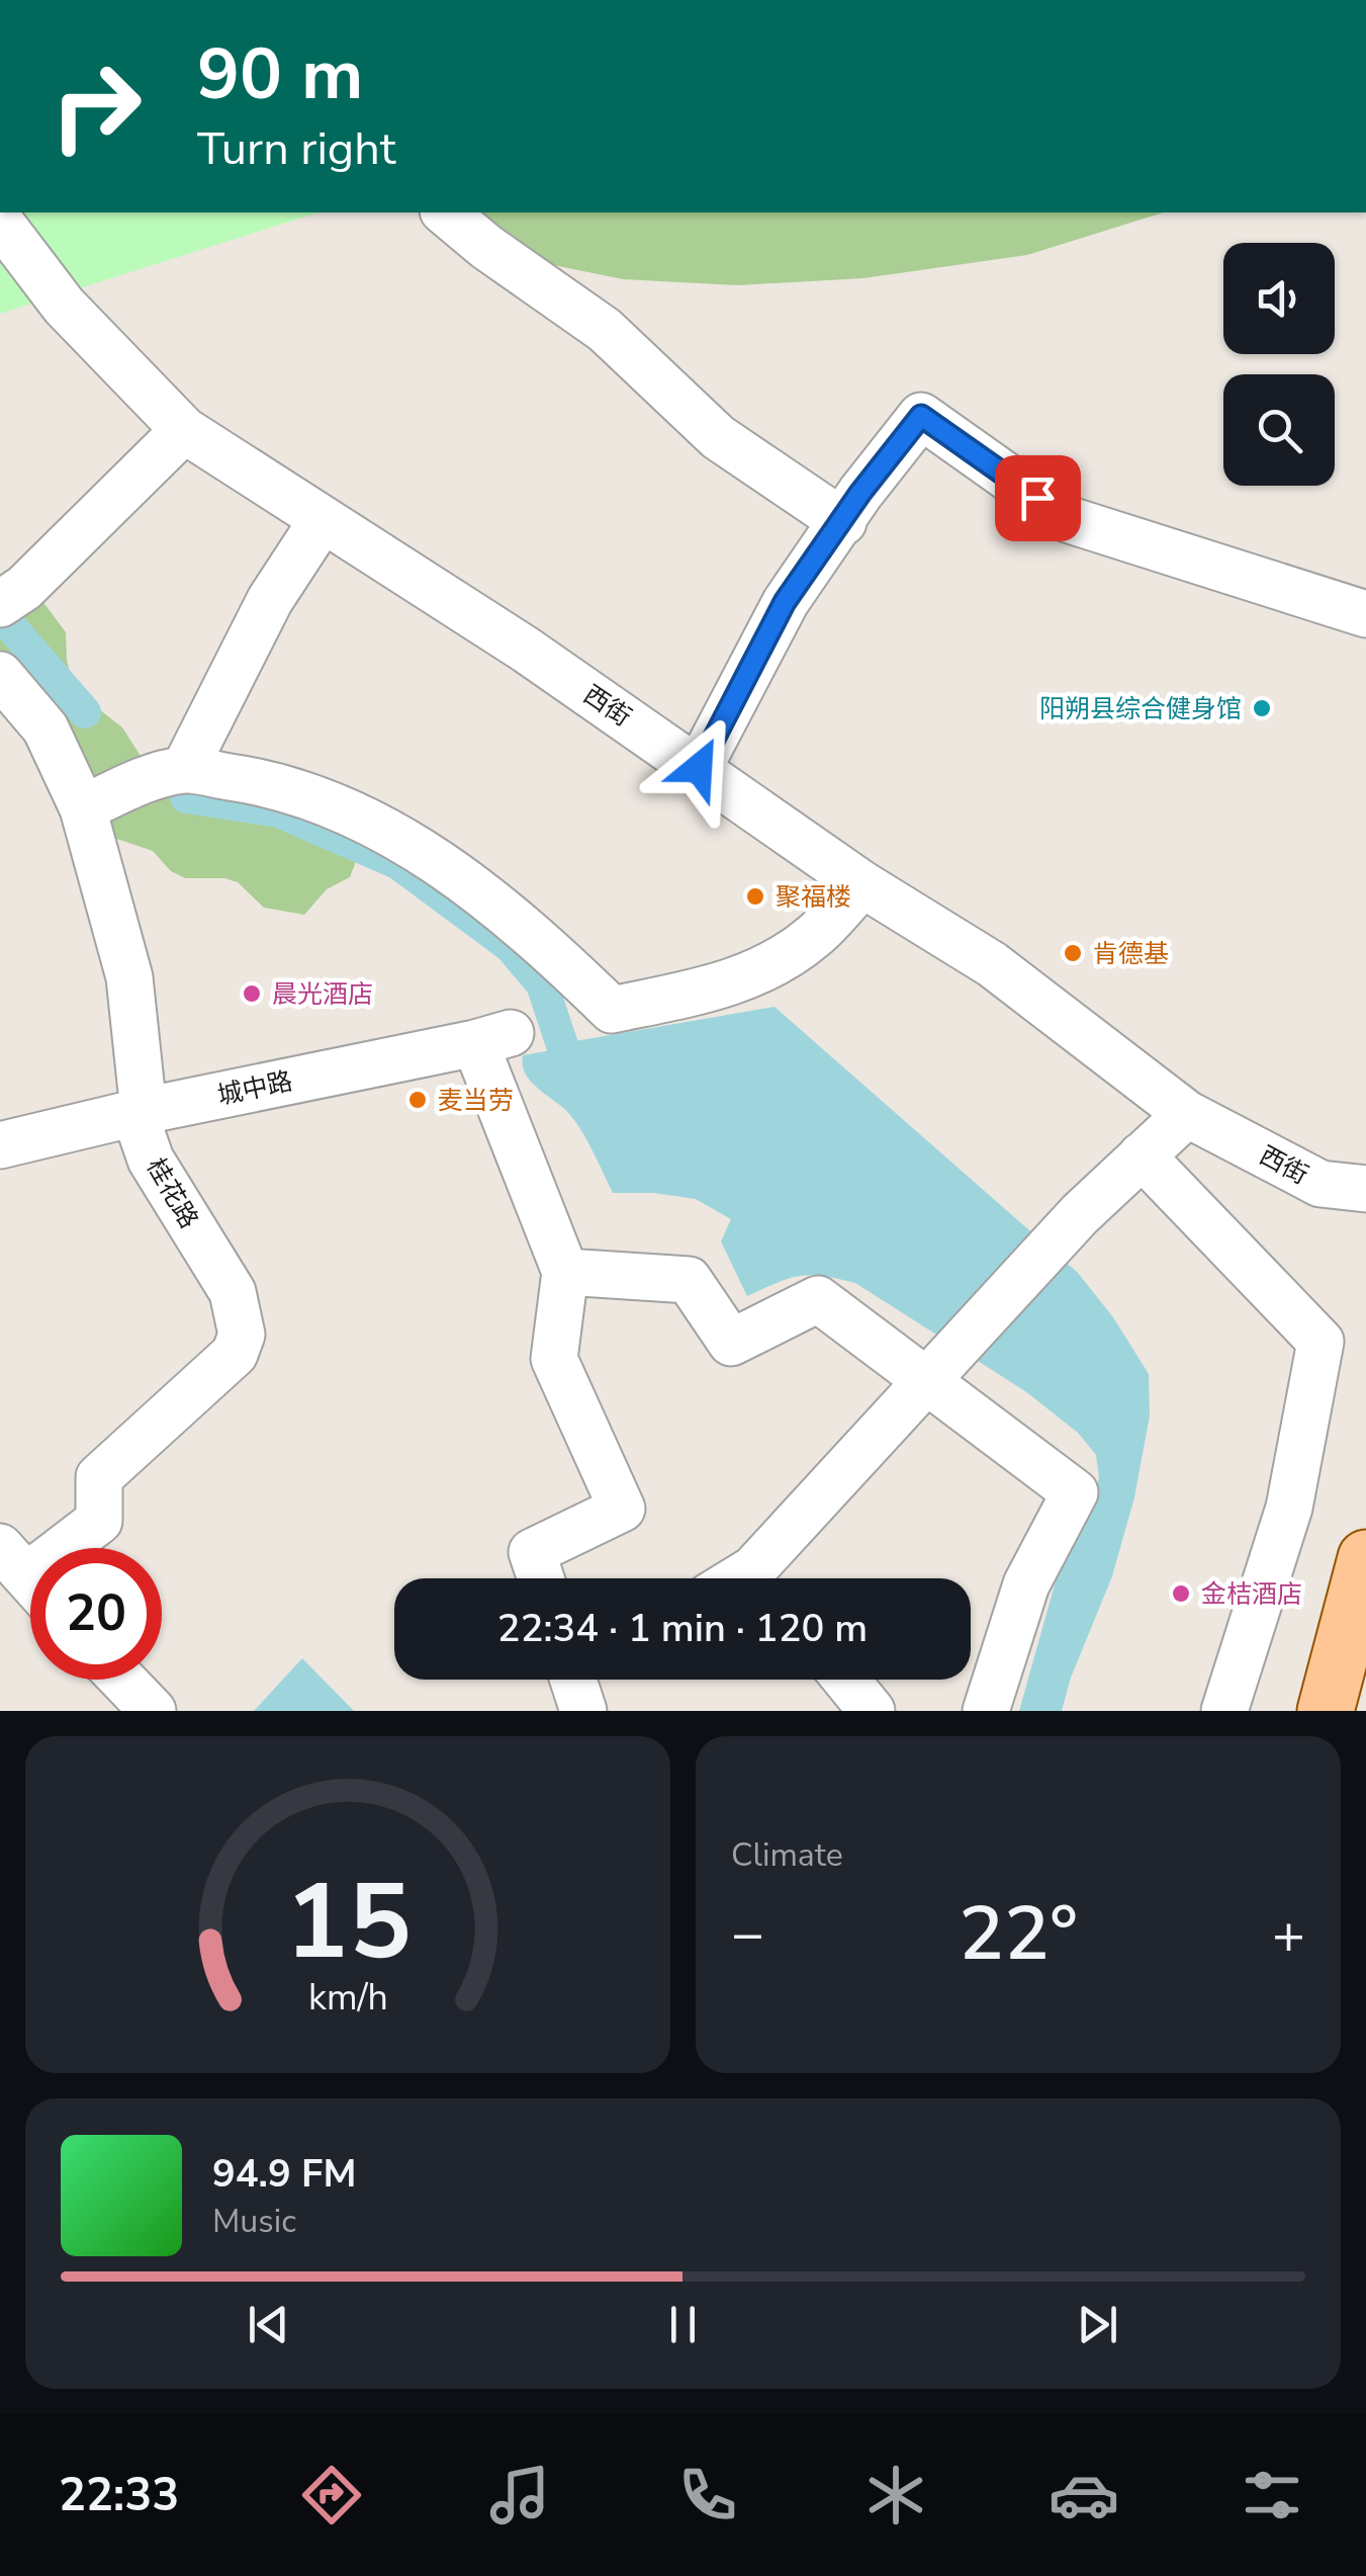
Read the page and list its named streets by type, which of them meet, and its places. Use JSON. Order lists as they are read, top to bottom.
{
  "streets": {
    "street": ["西街", "城中路", "桂花路"]
  },
  "crossings": [
    ["城中路", "桂花路"]
  ],
  "places": [
    "阳朔县综合健身馆",
    "聚福楼",
    "肯德基",
    "晨光酒店",
    "麦当劳",
    "金桔酒店"
  ],
  "page": {
    "turn": ["90 m", "Turn right"],
    "limit": "20",
    "trip": "22:34 · 1 min · 120 m",
    "tile": "Climate",
    "heat": ["−", "22°", "+"],
    "song": ["94.9 FM", "Music"],
    "tabs": "22:33",
    "gauge": ["15", "km/h"]
  }
}
